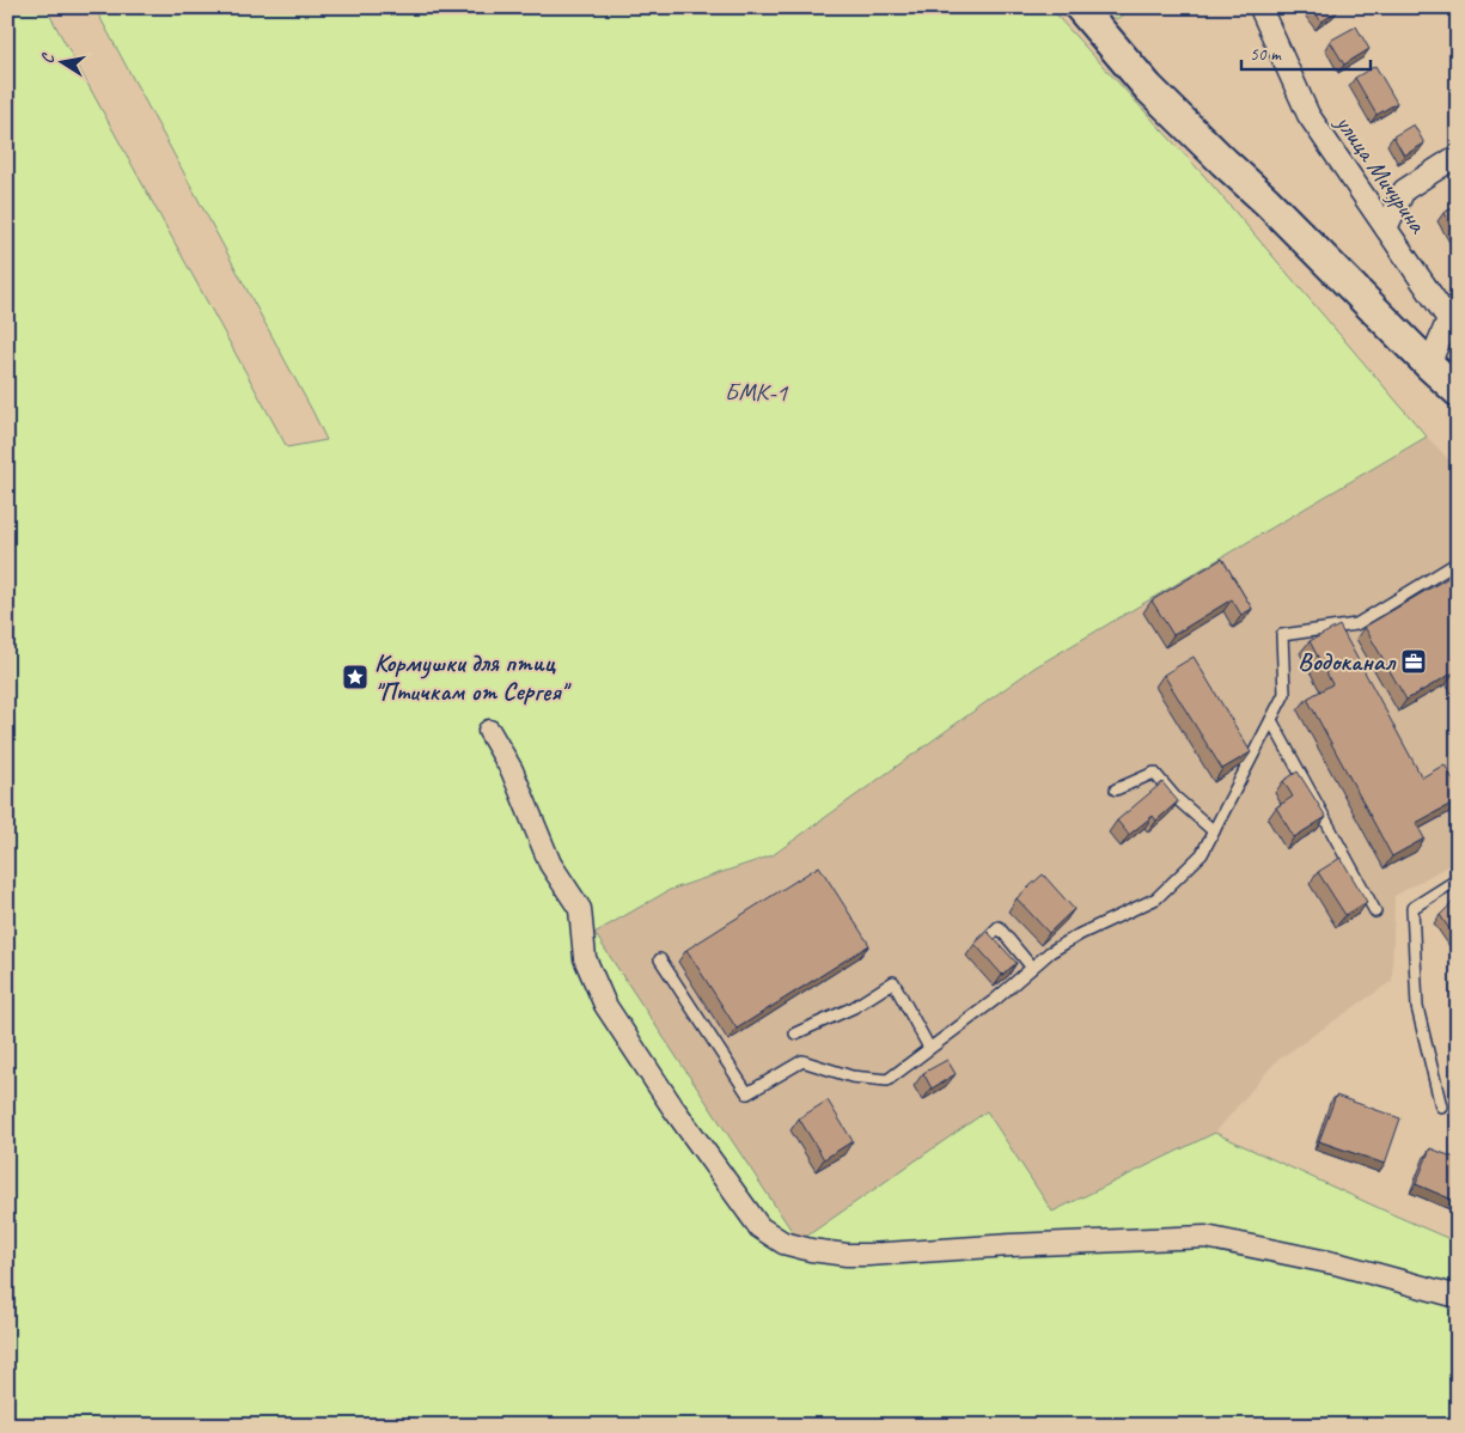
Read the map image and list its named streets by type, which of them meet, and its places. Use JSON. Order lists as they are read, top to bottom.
{
  "streets": {
    "street": ["улица Мичурина"]
  },
  "parks": ["БМК-1"],
  "places": {
    "office": ["Водоканал"],
    "place": ["Кормушки для птиц \"Птичкам от Сергея\""]
  },
  "scale_bar": "50 m",
  "north": "left"
}
